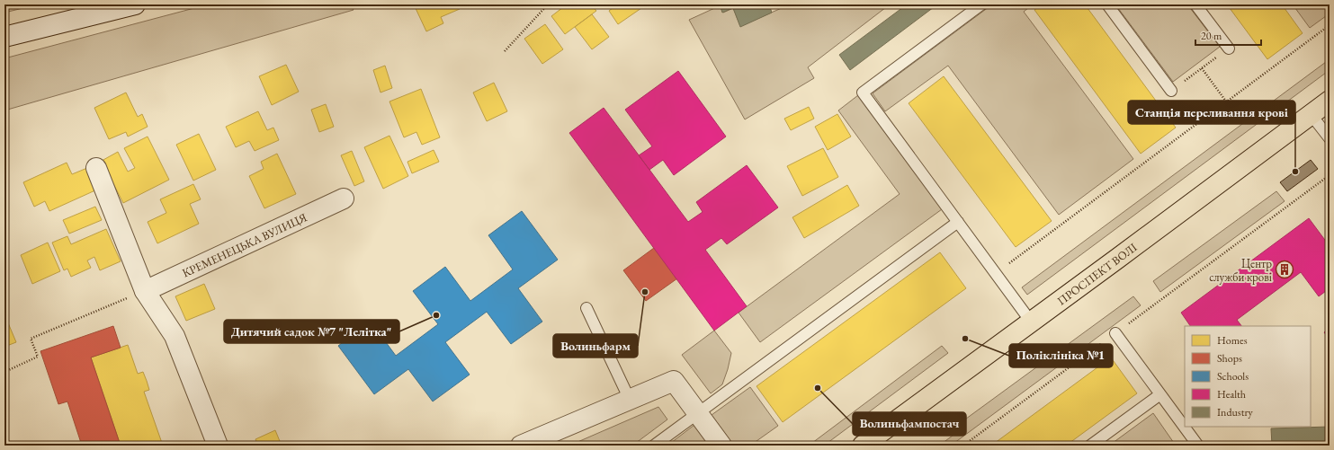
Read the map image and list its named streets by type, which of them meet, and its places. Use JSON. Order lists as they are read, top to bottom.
{
  "streets": {
    "main road": ["ПРОСПЕКТ ВОЛІ"],
    "street": ["КРЕМЕНЕЦЬКА ВУЛИЦЯ"]
  },
  "places": {
    "other": [
      "Станція переливання крові",
      "Волиньфарм",
      "Дитячий садок №7 \"Лелітка\"",
      "Поліклініка №1",
      "Волиньфампостач"
    ],
    "building": ["Центр служби крові"]
  },
  "legend": [
    "Homes",
    "Shops",
    "Schools",
    "Health",
    "Industry"
  ],
  "scale_bar": "20 m"
}
